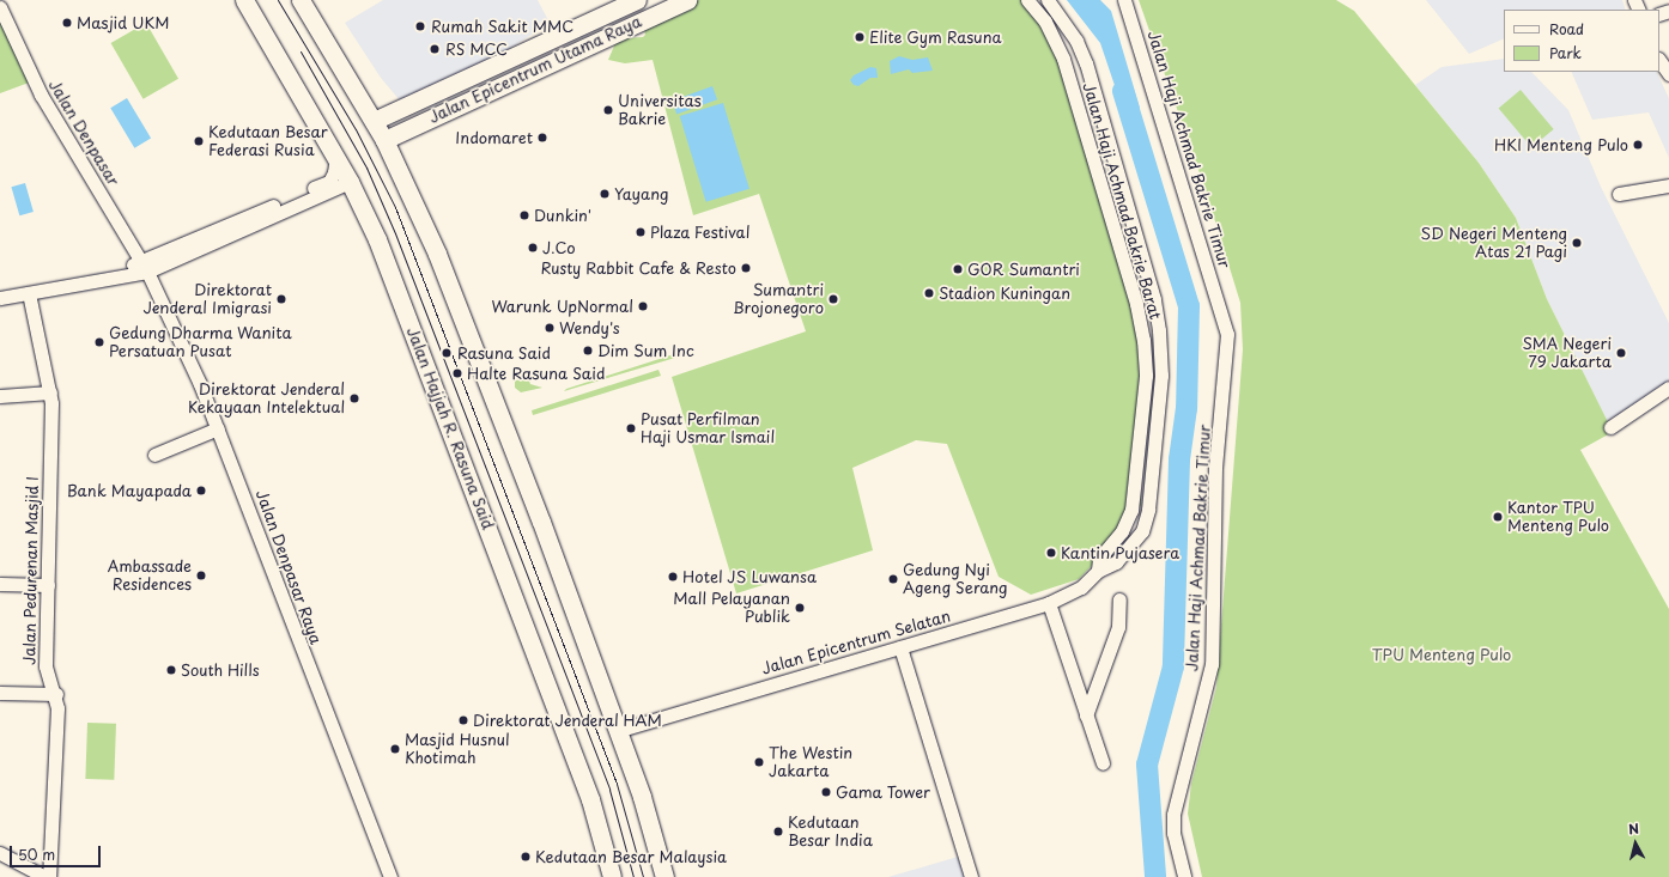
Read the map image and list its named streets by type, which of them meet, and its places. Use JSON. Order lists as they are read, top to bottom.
{
  "streets": {
    "main road": ["Jalan Epicentrum Utama Raya", "Jalan Hajjah R. Rasuna Said"],
    "street": [
      "Jalan Denpasar",
      "Jalan Haji Achmad Bakrie Timur",
      "Jalan Haji Achmad Bakrie Barat",
      "Jalan Denpasar Raya",
      "Jalan Pedurenan Masjid I",
      "Jalan Epicentrum Selatan"
    ]
  },
  "crossings": [
    ["Jalan Denpasar", "Jalan Denpasar Raya"],
    ["Jalan Haji Achmad Bakrie Barat", "Jalan Epicentrum Selatan"]
  ],
  "parks": ["TPU Menteng Pulo"],
  "places": [
    "Masjid UKM",
    "Rumah Sakit MMC",
    "Elite Gym Rasuna",
    "RS MCC",
    "Universitas Bakrie",
    "Indomaret",
    "Kedutaan Besar Federasi Rusia",
    "HKI Menteng Pulo",
    "Yayang",
    "Dunkin'",
    "Plaza Festival",
    "SD Negeri Menteng Atas 21 Pagi",
    "J.Co",
    "Rusty Rabbit Cafe & Resto",
    "GOR Sumantri",
    "Stadion Kuningan",
    "Direktorat Jenderal Imigrasi",
    "Sumantri Brojonegoro",
    "Warunk UpNormal",
    "Wendy's",
    "Gedung Dharma Wanita Persatuan Pusat",
    "Dim Sum Inc",
    "Rasuna Said",
    "SMA Negeri 79 Jakarta",
    "Halte Rasuna Said",
    "Direktorat Jenderal Kekayaan Intelektual",
    "Pusat Perfilman Haji Usmar Ismail",
    "Bank Mayapada",
    "Kantor TPU Menteng Pulo",
    "Kantin Pujasera",
    "Ambassade Residences",
    "Hotel JS Luwansa",
    "Gedung Nyi Ageng Serang",
    "Mall Pelayanan Publik",
    "South Hills",
    "Direktorat Jenderal HAM",
    "Masjid Husnul Khotimah",
    "The Westin Jakarta",
    "Gama Tower",
    "Kedutaan Besar India",
    "Kedutaan Besar Malaysia"
  ],
  "legend": ["Road", "Park"],
  "scale_bar": "50 m",
  "north": "top"
}
